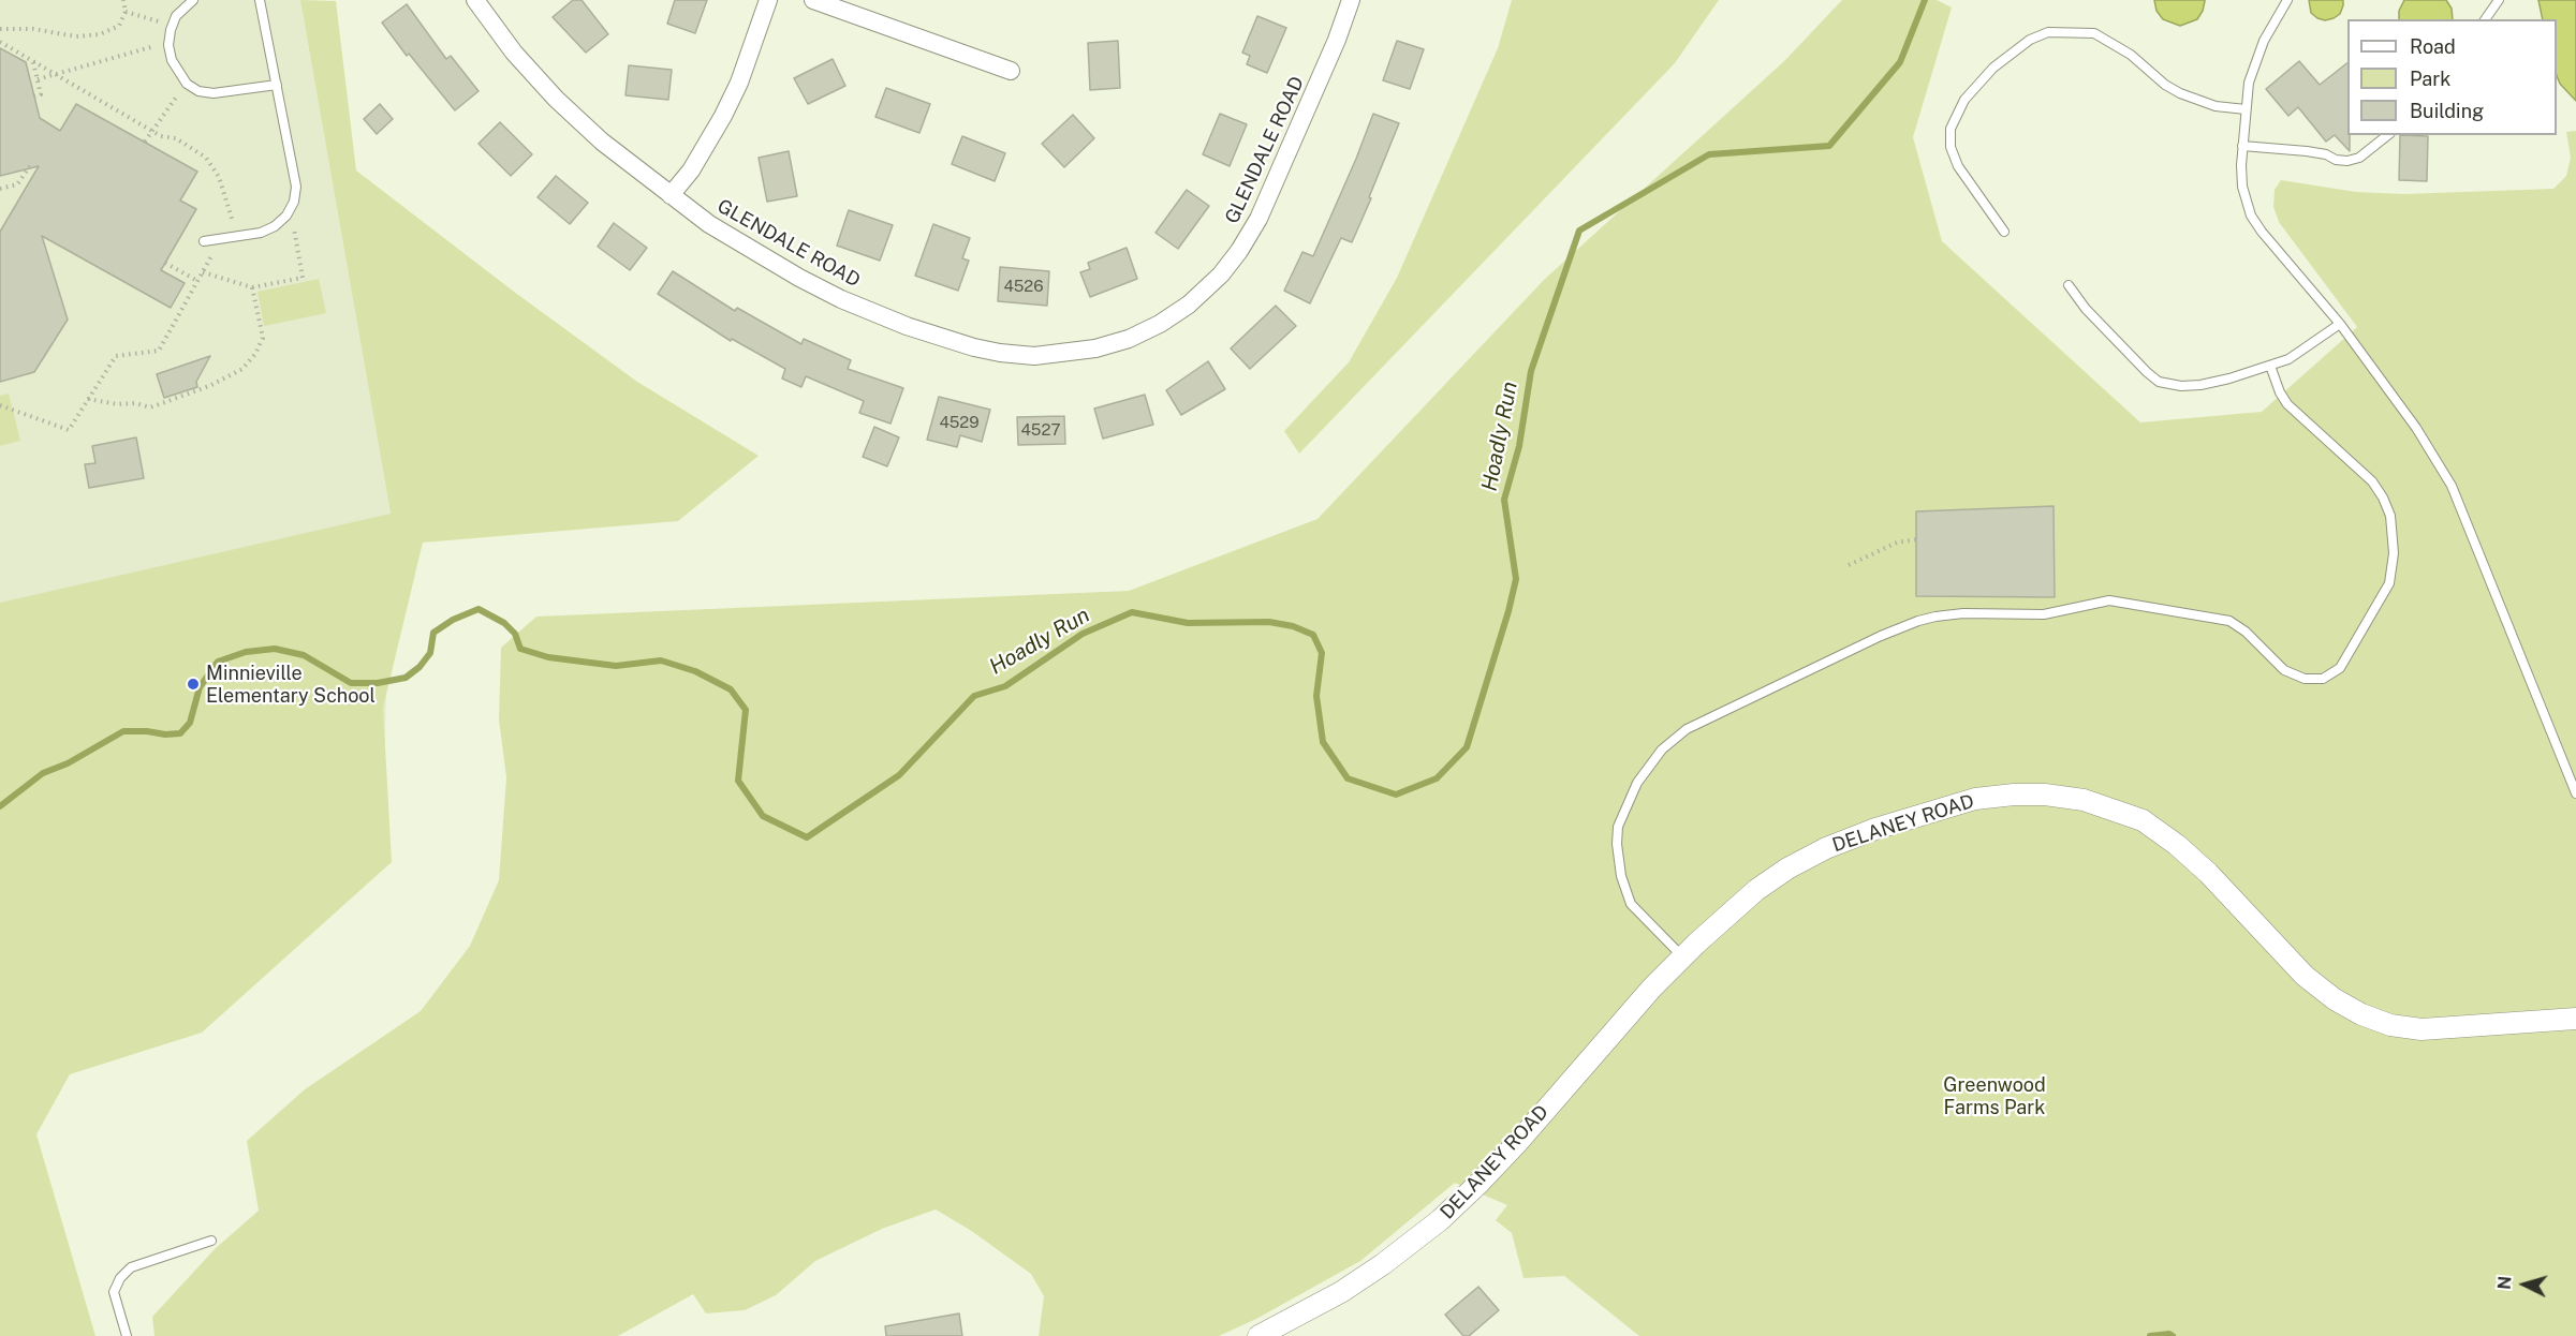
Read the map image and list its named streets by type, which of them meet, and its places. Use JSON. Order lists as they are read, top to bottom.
{
  "streets": {
    "street": ["GLENDALE ROAD", "DELANEY ROAD"]
  },
  "water": ["Hoadly Run"],
  "parks": ["Greenwood Farms Park"],
  "places": ["Minnieville Elementary School"],
  "house_numbers": ["4526", "4529", "4527"],
  "legend": ["Road", "Park", "Building"],
  "north": "left"
}
